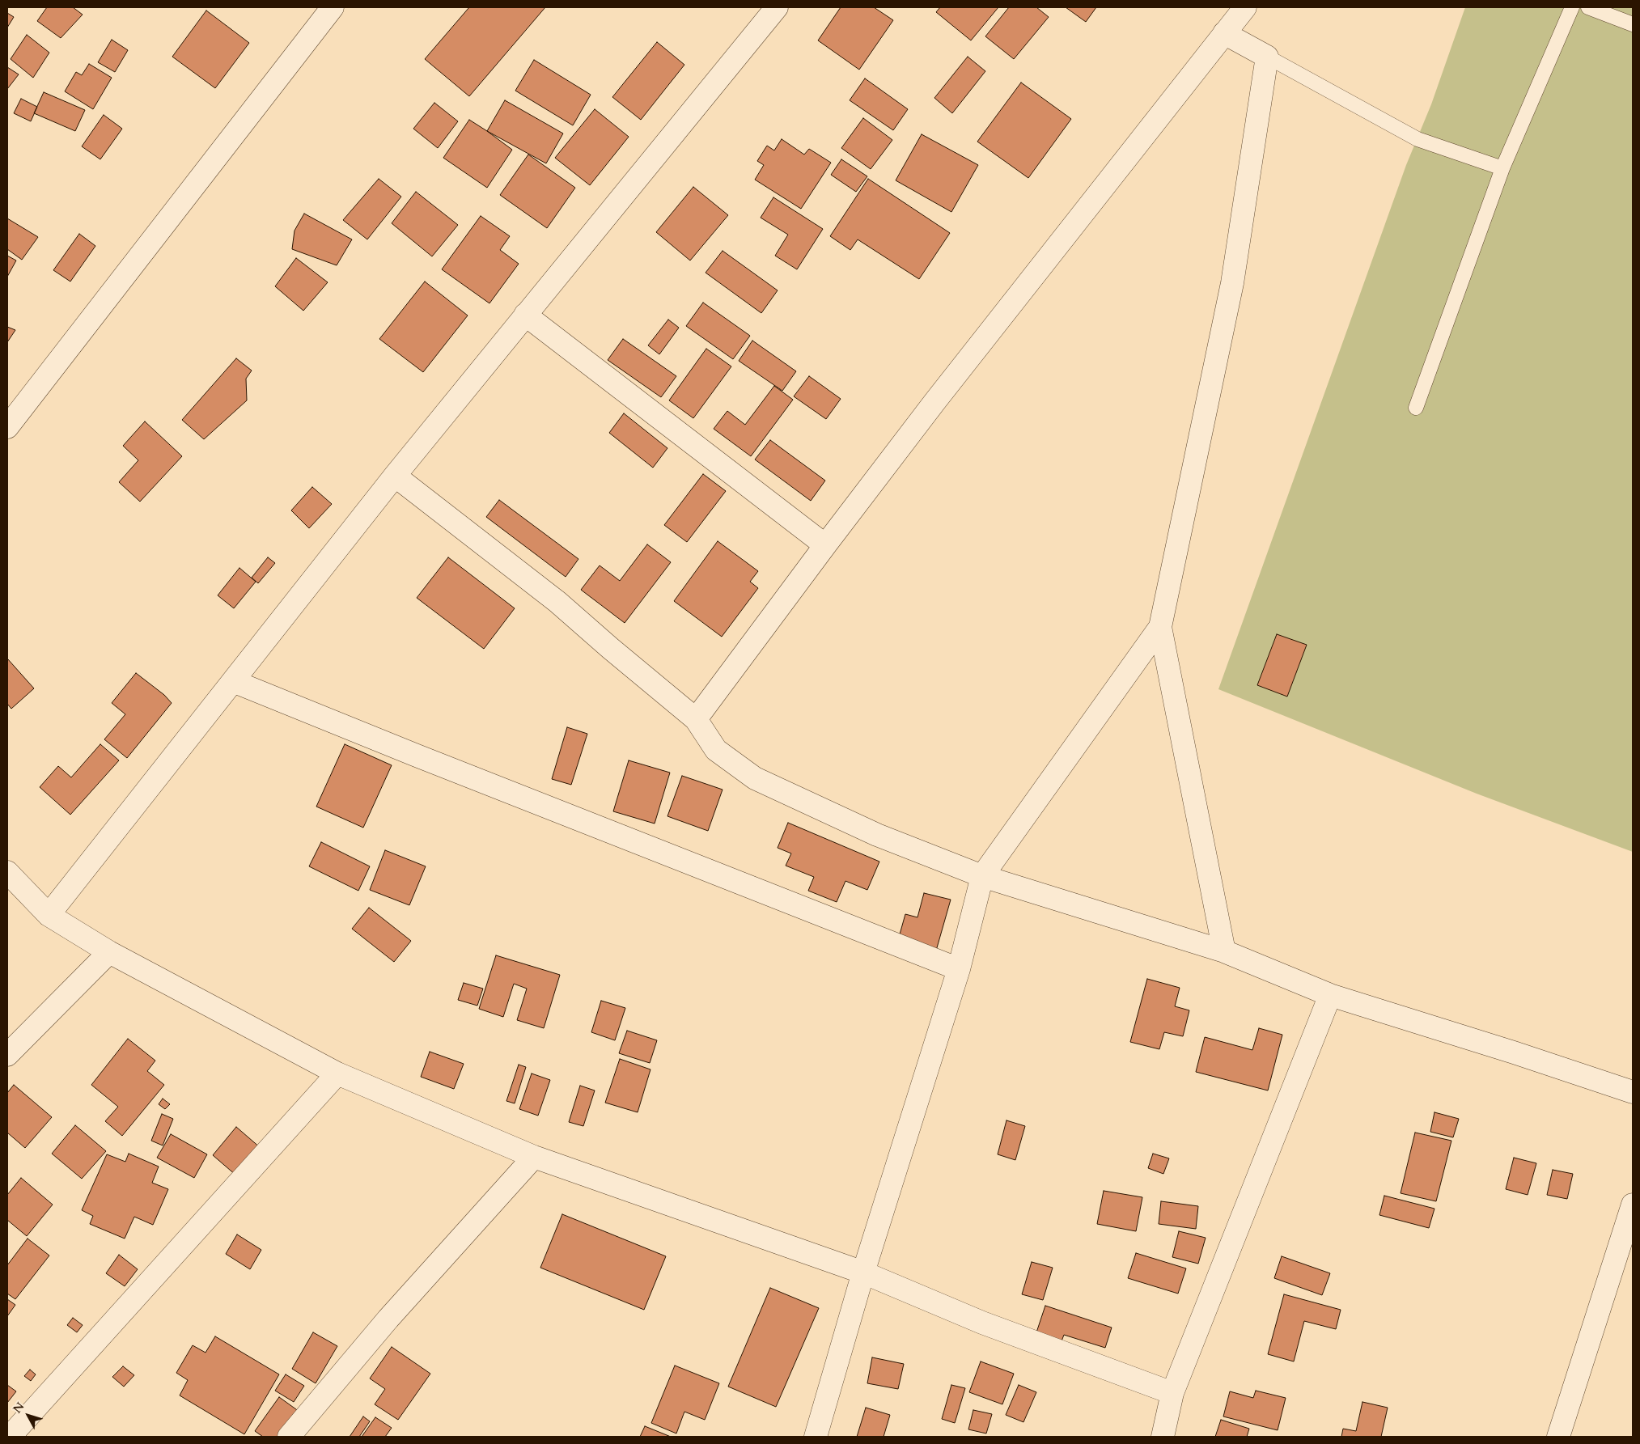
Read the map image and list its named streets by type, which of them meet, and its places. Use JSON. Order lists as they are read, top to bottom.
{
  "north": "top left"
}
